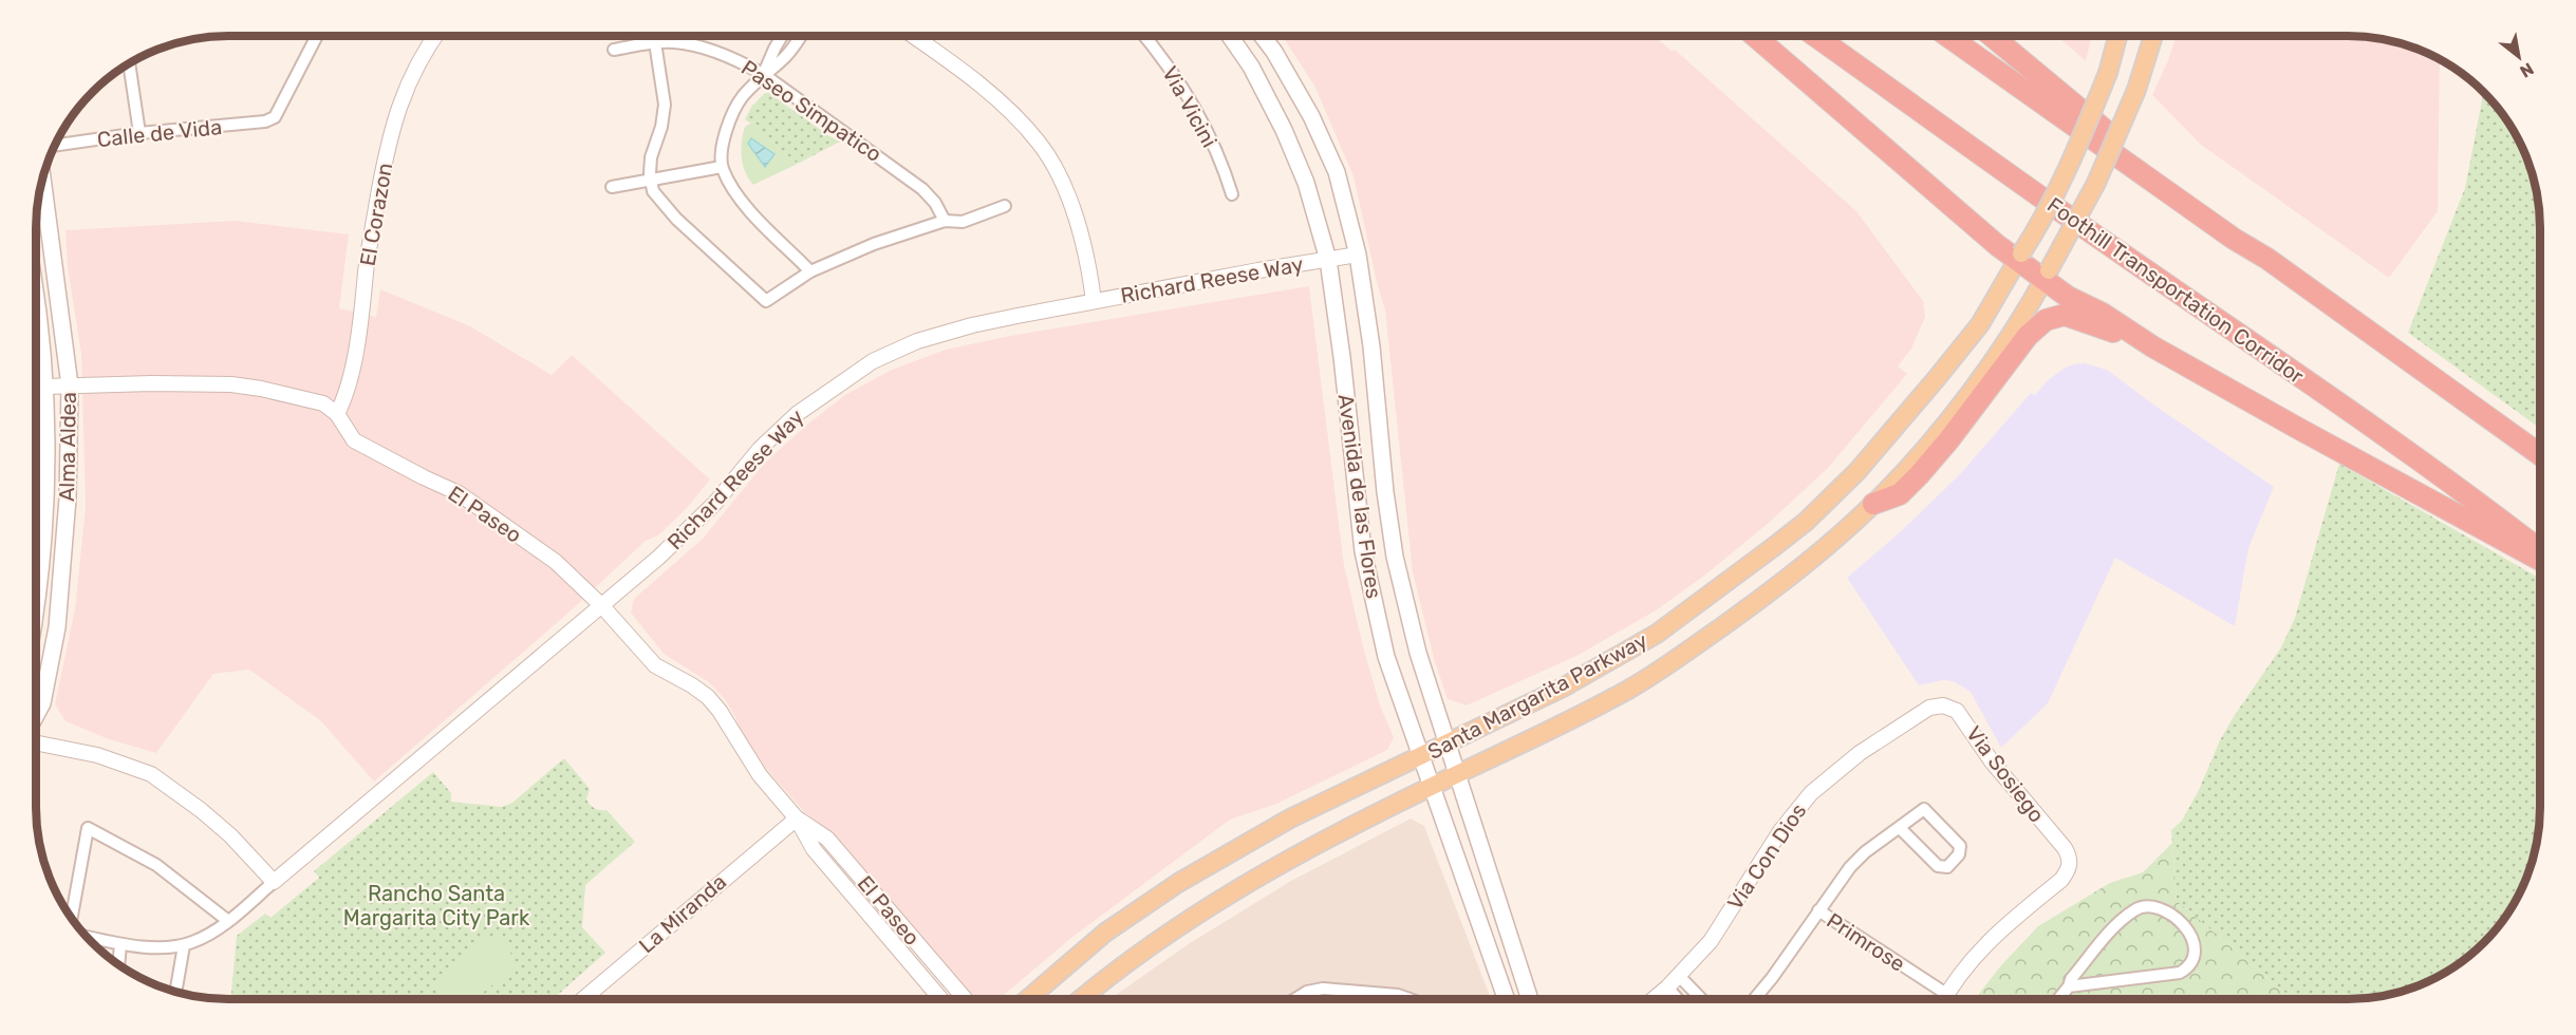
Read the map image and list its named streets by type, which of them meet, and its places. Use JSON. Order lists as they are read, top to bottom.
{
  "streets": {
    "highway": ["Foothill Transportation Corridor"],
    "main road": ["Alma Aldea", "Avenida de las Flores", "Santa Margarita Parkway"],
    "street": [
      "Via Vicini",
      "Paseo Simpatico",
      "Calle de Vida",
      "El Corazon",
      "Richard Reese Way",
      "El Paseo",
      "Via Sosiego",
      "Via Con Dios",
      "La Miranda",
      "Primrose"
    ]
  },
  "crossings": [
    ["El Corazon", "El Paseo"],
    ["Richard Reese Way", "Avenida de las Flores"],
    ["Richard Reese Way", "El Paseo"],
    ["Avenida de las Flores", "Santa Margarita Parkway"],
    ["El Paseo", "La Miranda"],
    ["Via Sosiego", "Via Con Dios"],
    ["Via Sosiego", "Primrose"]
  ],
  "parks": ["Rancho Santa Margarita City Park"],
  "north": "bottom right"
}
